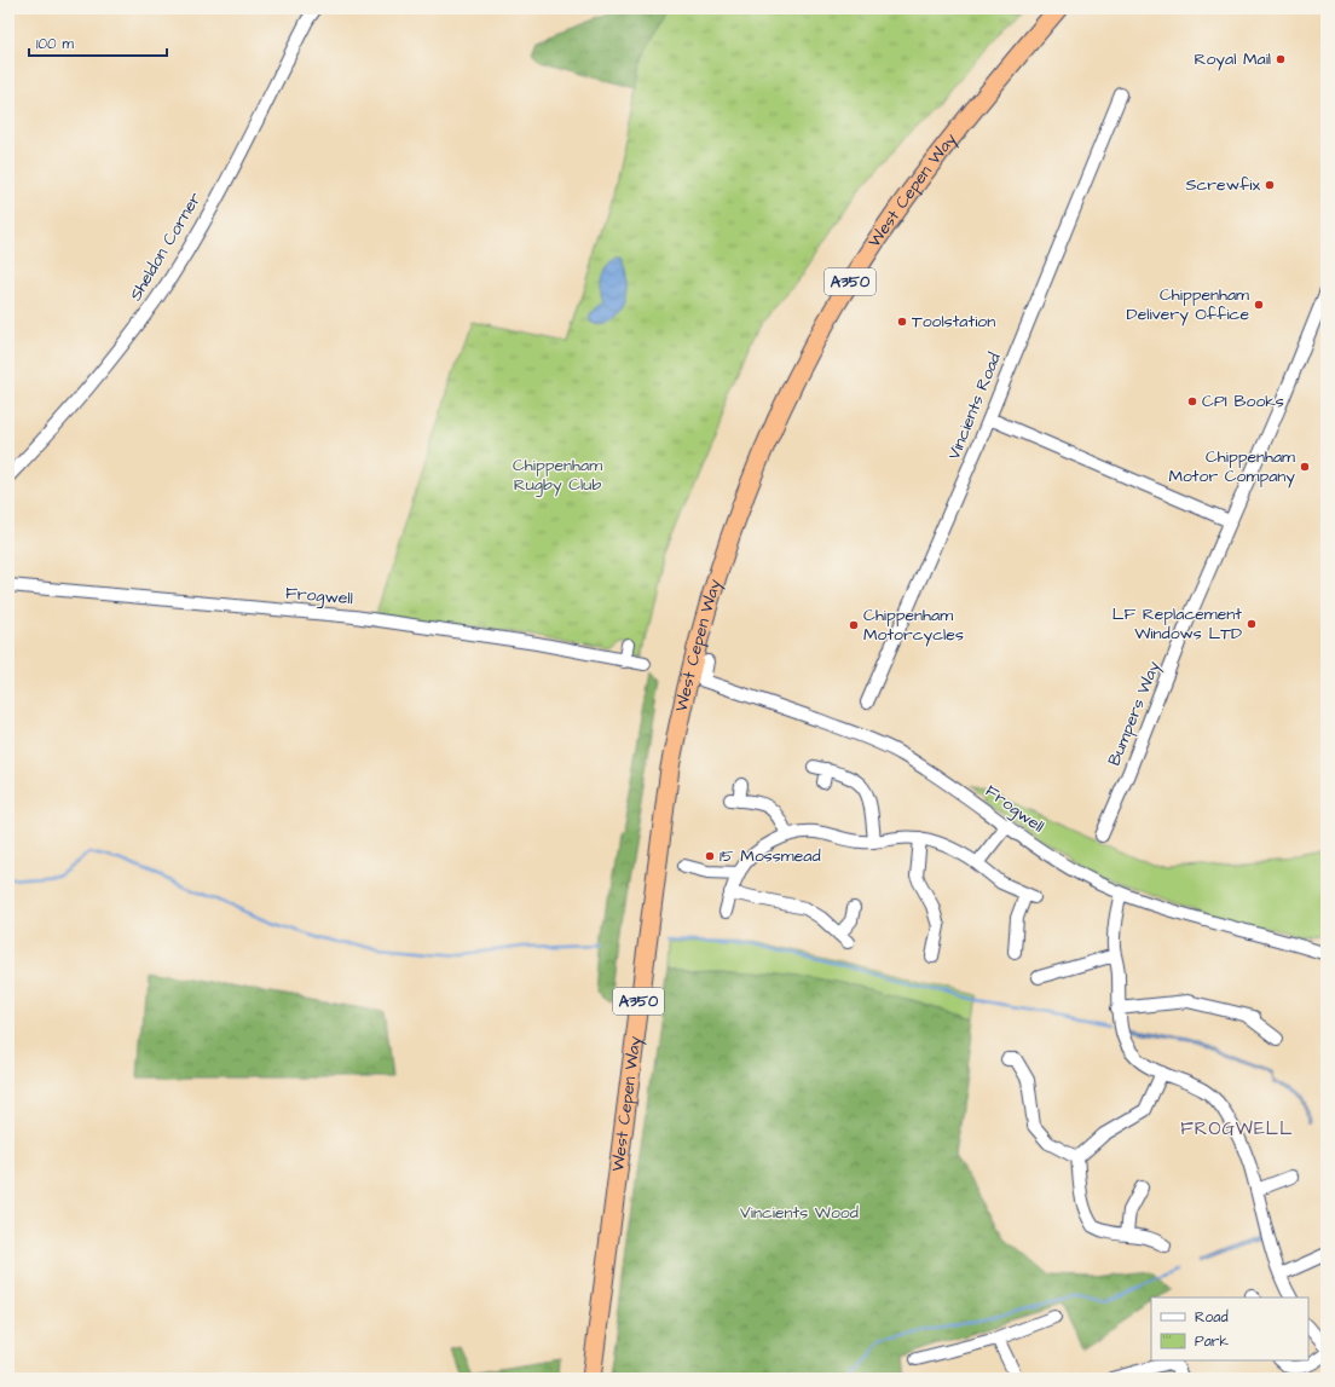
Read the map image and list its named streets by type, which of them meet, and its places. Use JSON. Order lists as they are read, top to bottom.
{
  "streets": {
    "highway": ["West Cepen Way", "A350"],
    "street": [
      "Sheldon Corner",
      "Vincients Road",
      "Frogwell",
      "Bumpers Way"
    ]
  },
  "districts": ["FROGWELL"],
  "parks": ["Chippenham Rugby Club", "Vincients Wood"],
  "places": [
    "Royal Mail",
    "Screwfix",
    "Chippenham Delivery Office",
    "Toolstation",
    "CPI Books",
    "Chippenham Motor Company",
    "LF Replacement Windows LTD",
    "Chippenham Motorcycles",
    "15 Mossmead"
  ],
  "legend": ["Road", "Park"],
  "scale_bar": "100 m"
}
